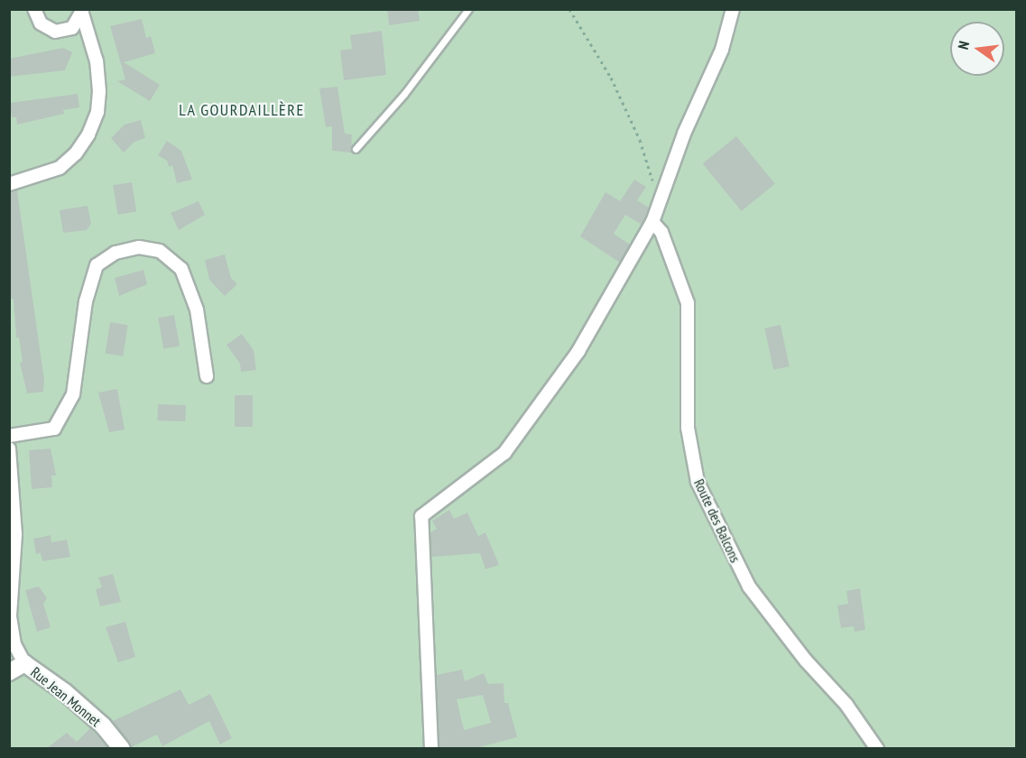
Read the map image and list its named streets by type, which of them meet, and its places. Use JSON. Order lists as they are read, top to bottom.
{
  "streets": {
    "street": ["Route des Balcons", "Rue Jean Monnet"]
  },
  "districts": ["LA GOURDAILLÈRE"],
  "north": "left"
}
